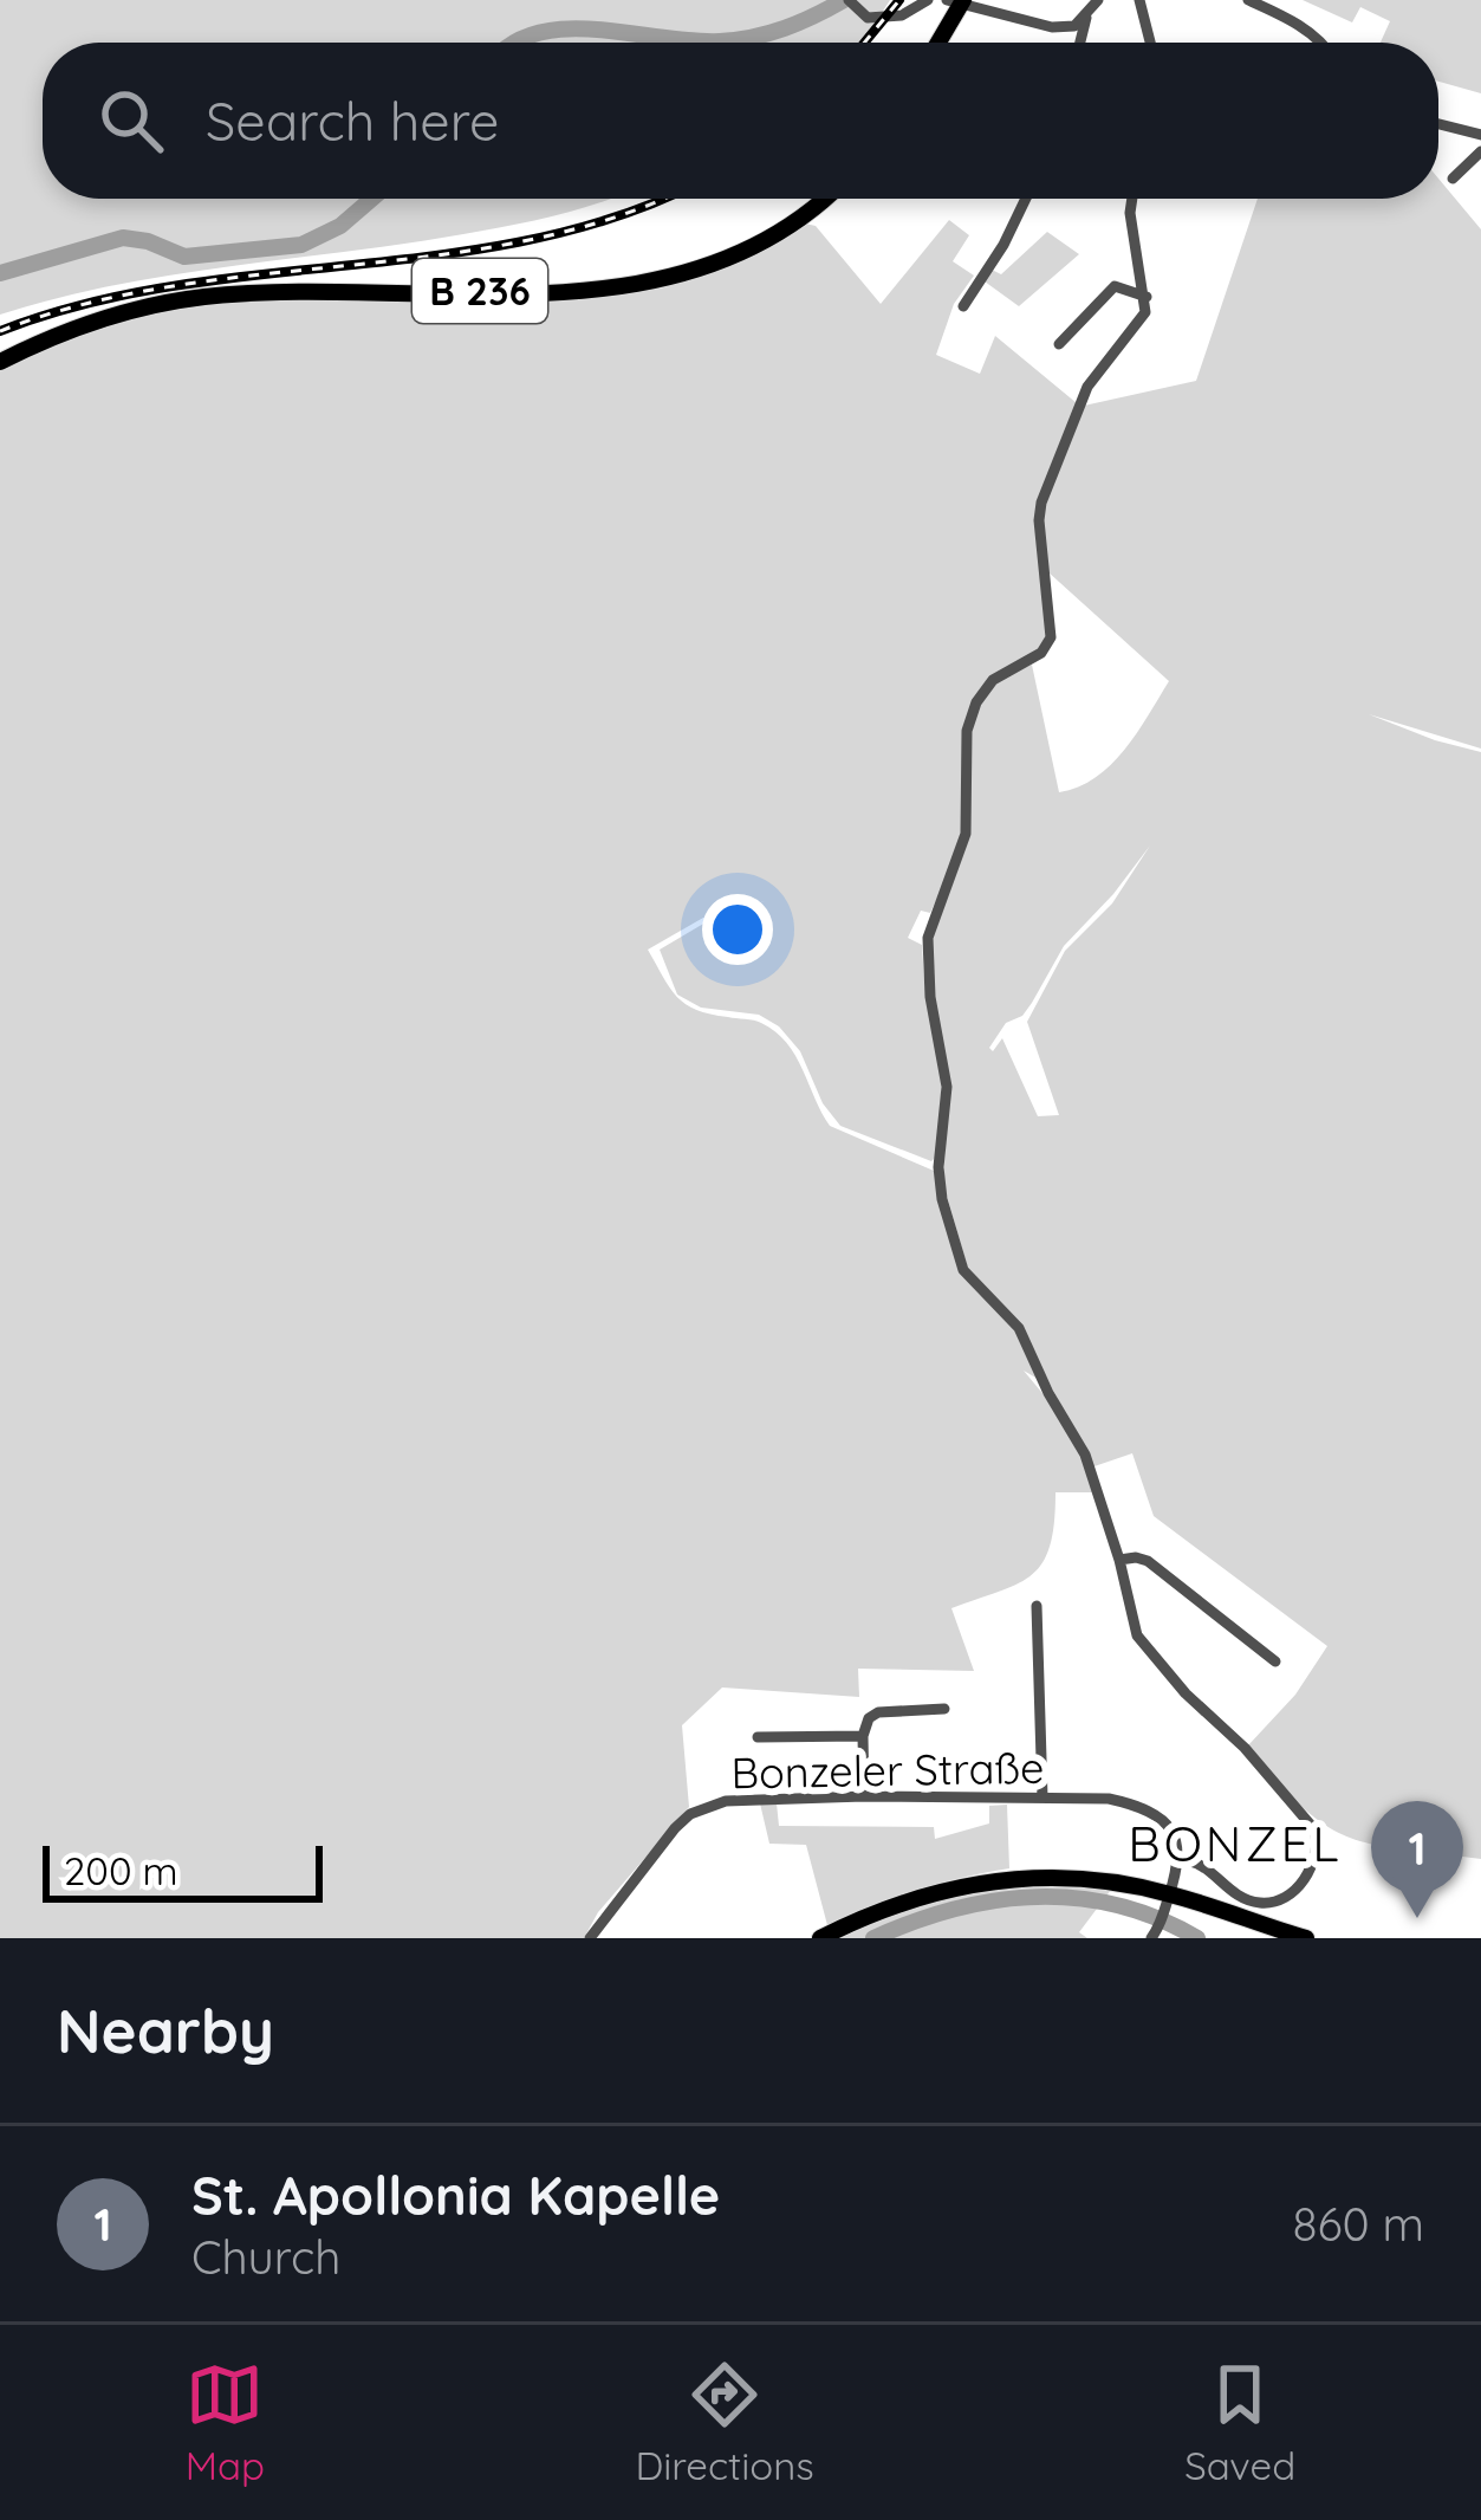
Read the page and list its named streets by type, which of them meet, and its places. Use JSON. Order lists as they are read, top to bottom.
{
  "streets": {
    "main road": ["B 236"],
    "street": ["Bonzeler Straße"]
  },
  "districts": ["BONZEL"],
  "scale_bar": "200 m",
  "page": {
    "search": "Search here",
    "pins": "1",
    "scale": "200 m",
    "heading": "Nearby",
    "list": [
      {
        "mark": "1",
        "name": "St. Apollonia Kapelle",
        "note": "Church",
        "value": "860 m"
      }
    ],
    "nav": ["Map", "Directions", "Saved"]
  }
}
